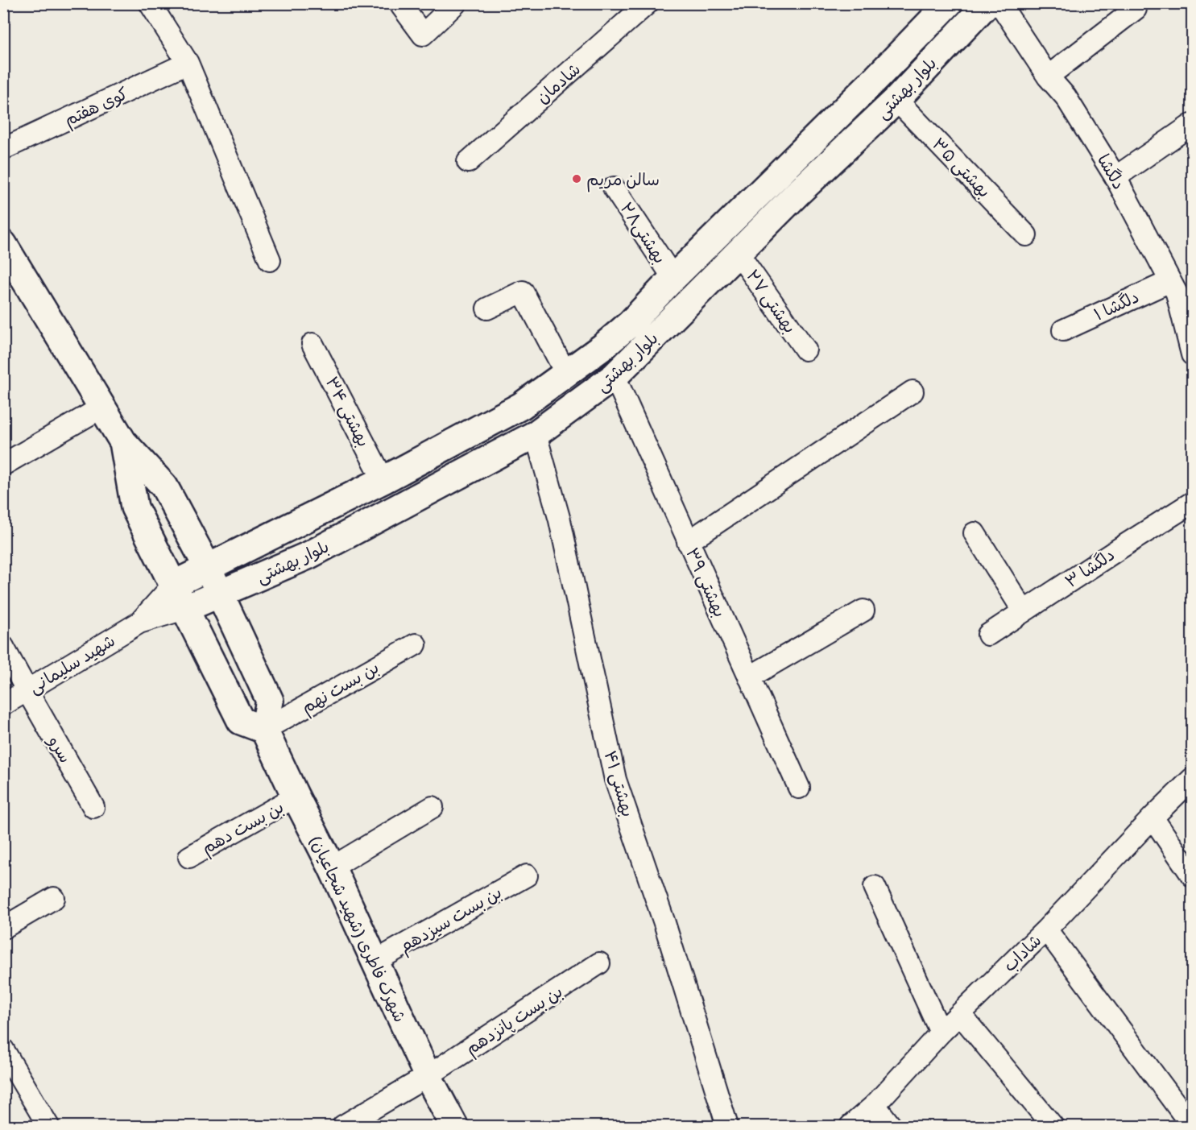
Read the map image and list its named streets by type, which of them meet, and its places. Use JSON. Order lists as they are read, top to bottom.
{
  "streets": {
    "main road": ["بلوار بهشتی", "شهرک فاطری (شهید شجاعیان)"],
    "street": [
      "شادمان",
      "کوی هفتم",
      "بهشتی ۳۵",
      "دلگشا",
      "بهشتی۲۸",
      "بهشتی ٣٧",
      "دلگشا ۱",
      "بهشتی ۳۴",
      "دلگشا ۳",
      "بهشتی ۳۹",
      "شهید سلیمانی",
      "بن بست نهم",
      "سرو",
      "بهشتی ۴۱",
      "بن بست دهم",
      "بن بست سیزدهم",
      "شاداب",
      "بن بست پانزدهم"
    ]
  },
  "crossings": [
    ["بلوار بهشتی", "بهشتی ۳۵"],
    ["بلوار بهشتی", "بهشتی۲۸"],
    ["بلوار بهشتی", "بهشتی ٣٧"],
    ["بلوار بهشتی", "بهشتی ۳۴"],
    ["بلوار بهشتی", "بهشتی ۳۹"],
    ["بلوار بهشتی", "شهید سلیمانی"],
    ["بلوار بهشتی", "بهشتی ۴۱"],
    ["دلگشا", "دلگشا ۱"],
    ["شهید سلیمانی", "سرو"],
    ["بن بست نهم", "شهرک فاطری (شهید شجاعیان)"],
    ["بن بست دهم", "شهرک فاطری (شهید شجاعیان)"],
    ["بن بست سیزدهم", "شهرک فاطری (شهید شجاعیان)"],
    ["شهرک فاطری (شهید شجاعیان)", "بن بست پانزدهم"]
  ],
  "places": ["سالن مریم"]
}
